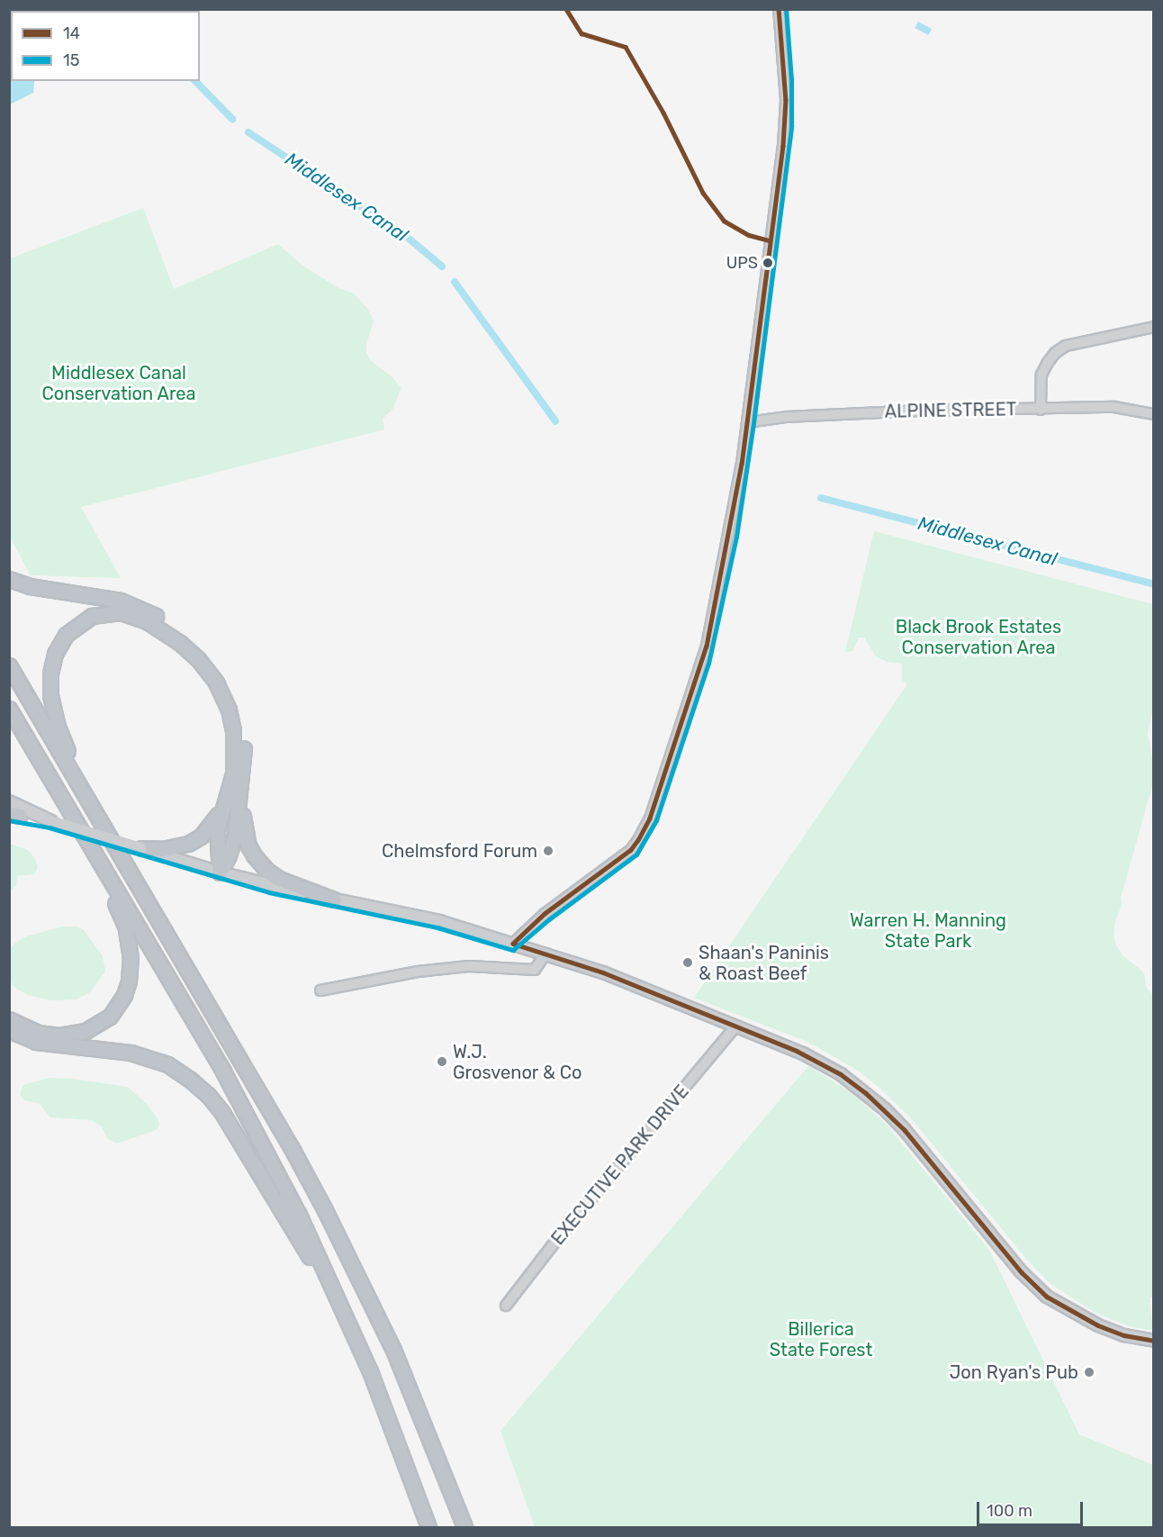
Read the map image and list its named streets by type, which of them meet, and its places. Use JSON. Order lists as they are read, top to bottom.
{
  "streets": {
    "street": ["ALPINE STREET", "EXECUTIVE PARK DRIVE"]
  },
  "water": ["Middlesex Canal"],
  "parks": [
    "Middlesex Canal Conservation Area",
    "Black Brook Estates Conservation Area",
    "Warren H. Manning State Park",
    "Billerica State Forest"
  ],
  "places": [
    "UPS",
    "Chelmsford Forum",
    "Shaan's Paninis & Roast Beef",
    "W.J. Grosvenor & Co",
    "Jon Ryan's Pub"
  ],
  "lines": ["transit line 14", "transit line 15"],
  "legend": ["14", "15"],
  "scale_bar": "100 m"
}
